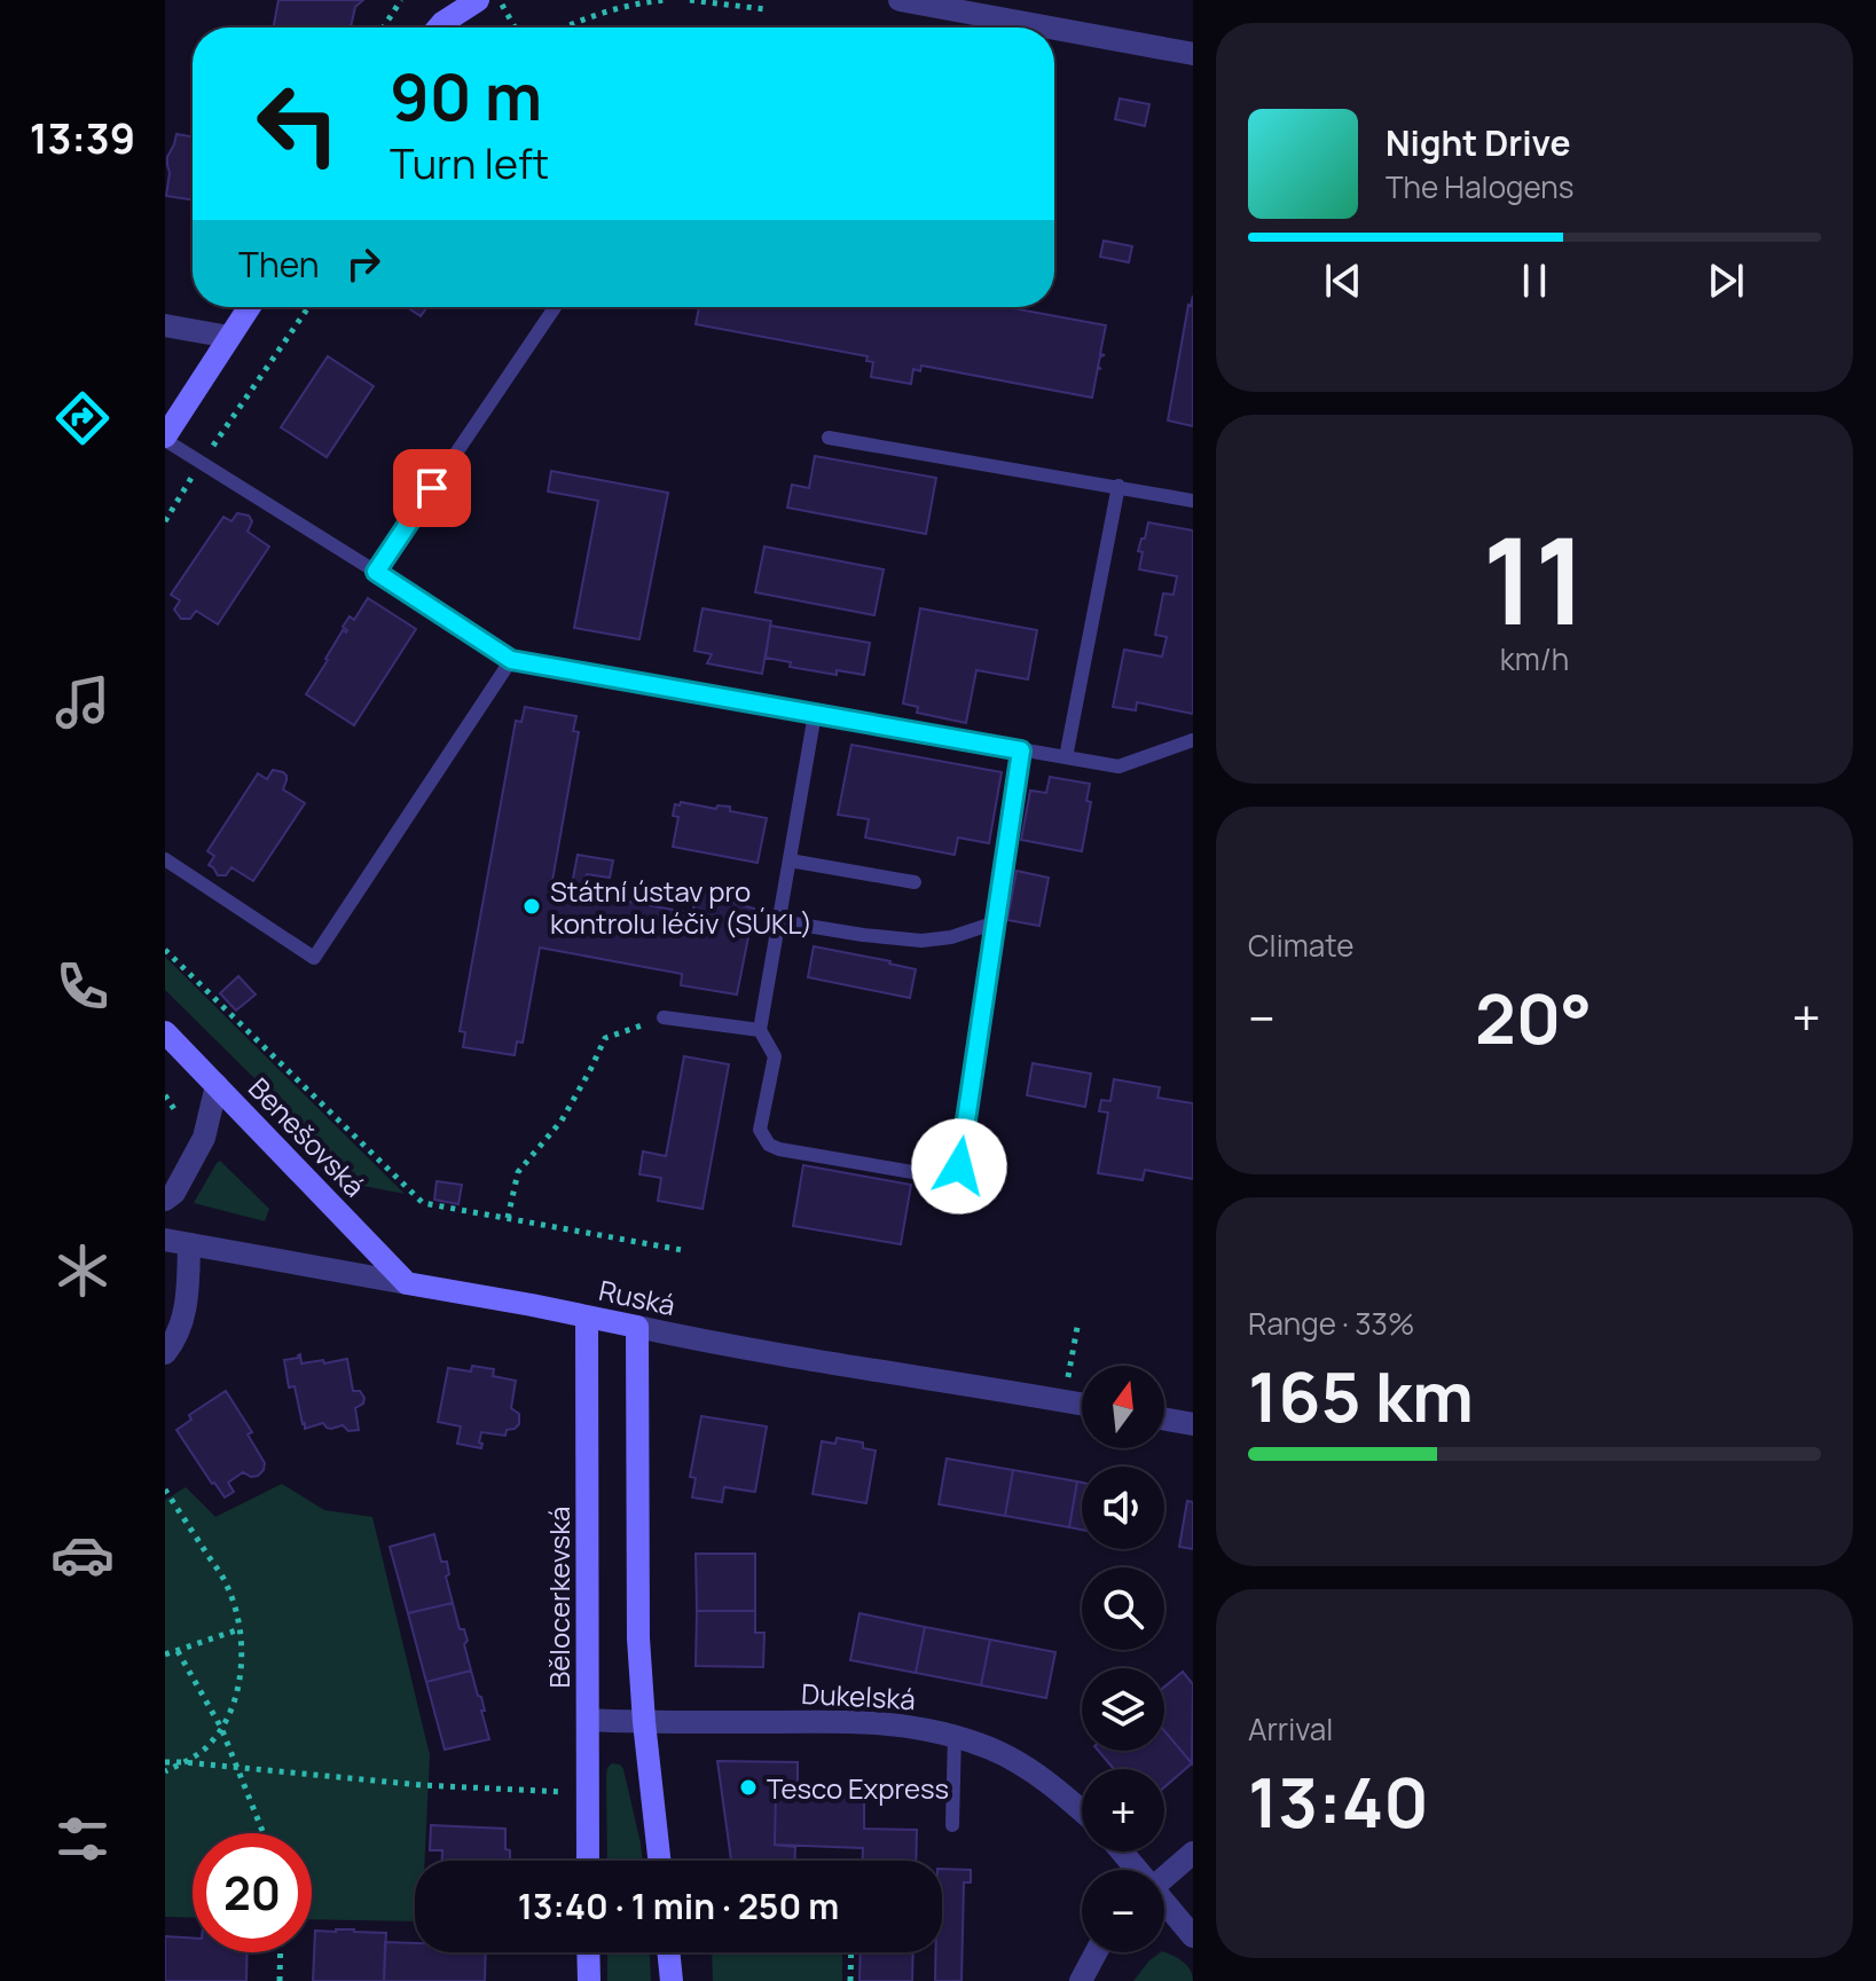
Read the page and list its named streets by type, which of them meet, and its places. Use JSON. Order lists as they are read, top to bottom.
{
  "streets": {
    "main road": ["Benešovská", "Ruská", "Bělocerkevská"],
    "street": ["Dukelská"]
  },
  "crossings": [
    ["Benešovská", "Ruská"],
    ["Ruská", "Bělocerkevská"],
    ["Bělocerkevská", "Dukelská"]
  ],
  "places": ["Státní ústav pro kontrolu léčiv (SÚKL)", "Tesco Express"],
  "north": "top",
  "page": {
    "tabs": "13:39",
    "turn": ["90 m", "Turn left"],
    "song": ["Night Drive", "The Halogens"],
    "then": "Then",
    "tile": [
      ["11", "km/h"],
      "Climate",
      ["Range · 33%", "165 km"],
      ["Arrival", "13:40"]
    ],
    "heat": ["−", "20°", "+"],
    "map_buttons": ["+", "−"],
    "limit": "20",
    "trip": "13:40 · 1 min · 250 m"
  }
}
